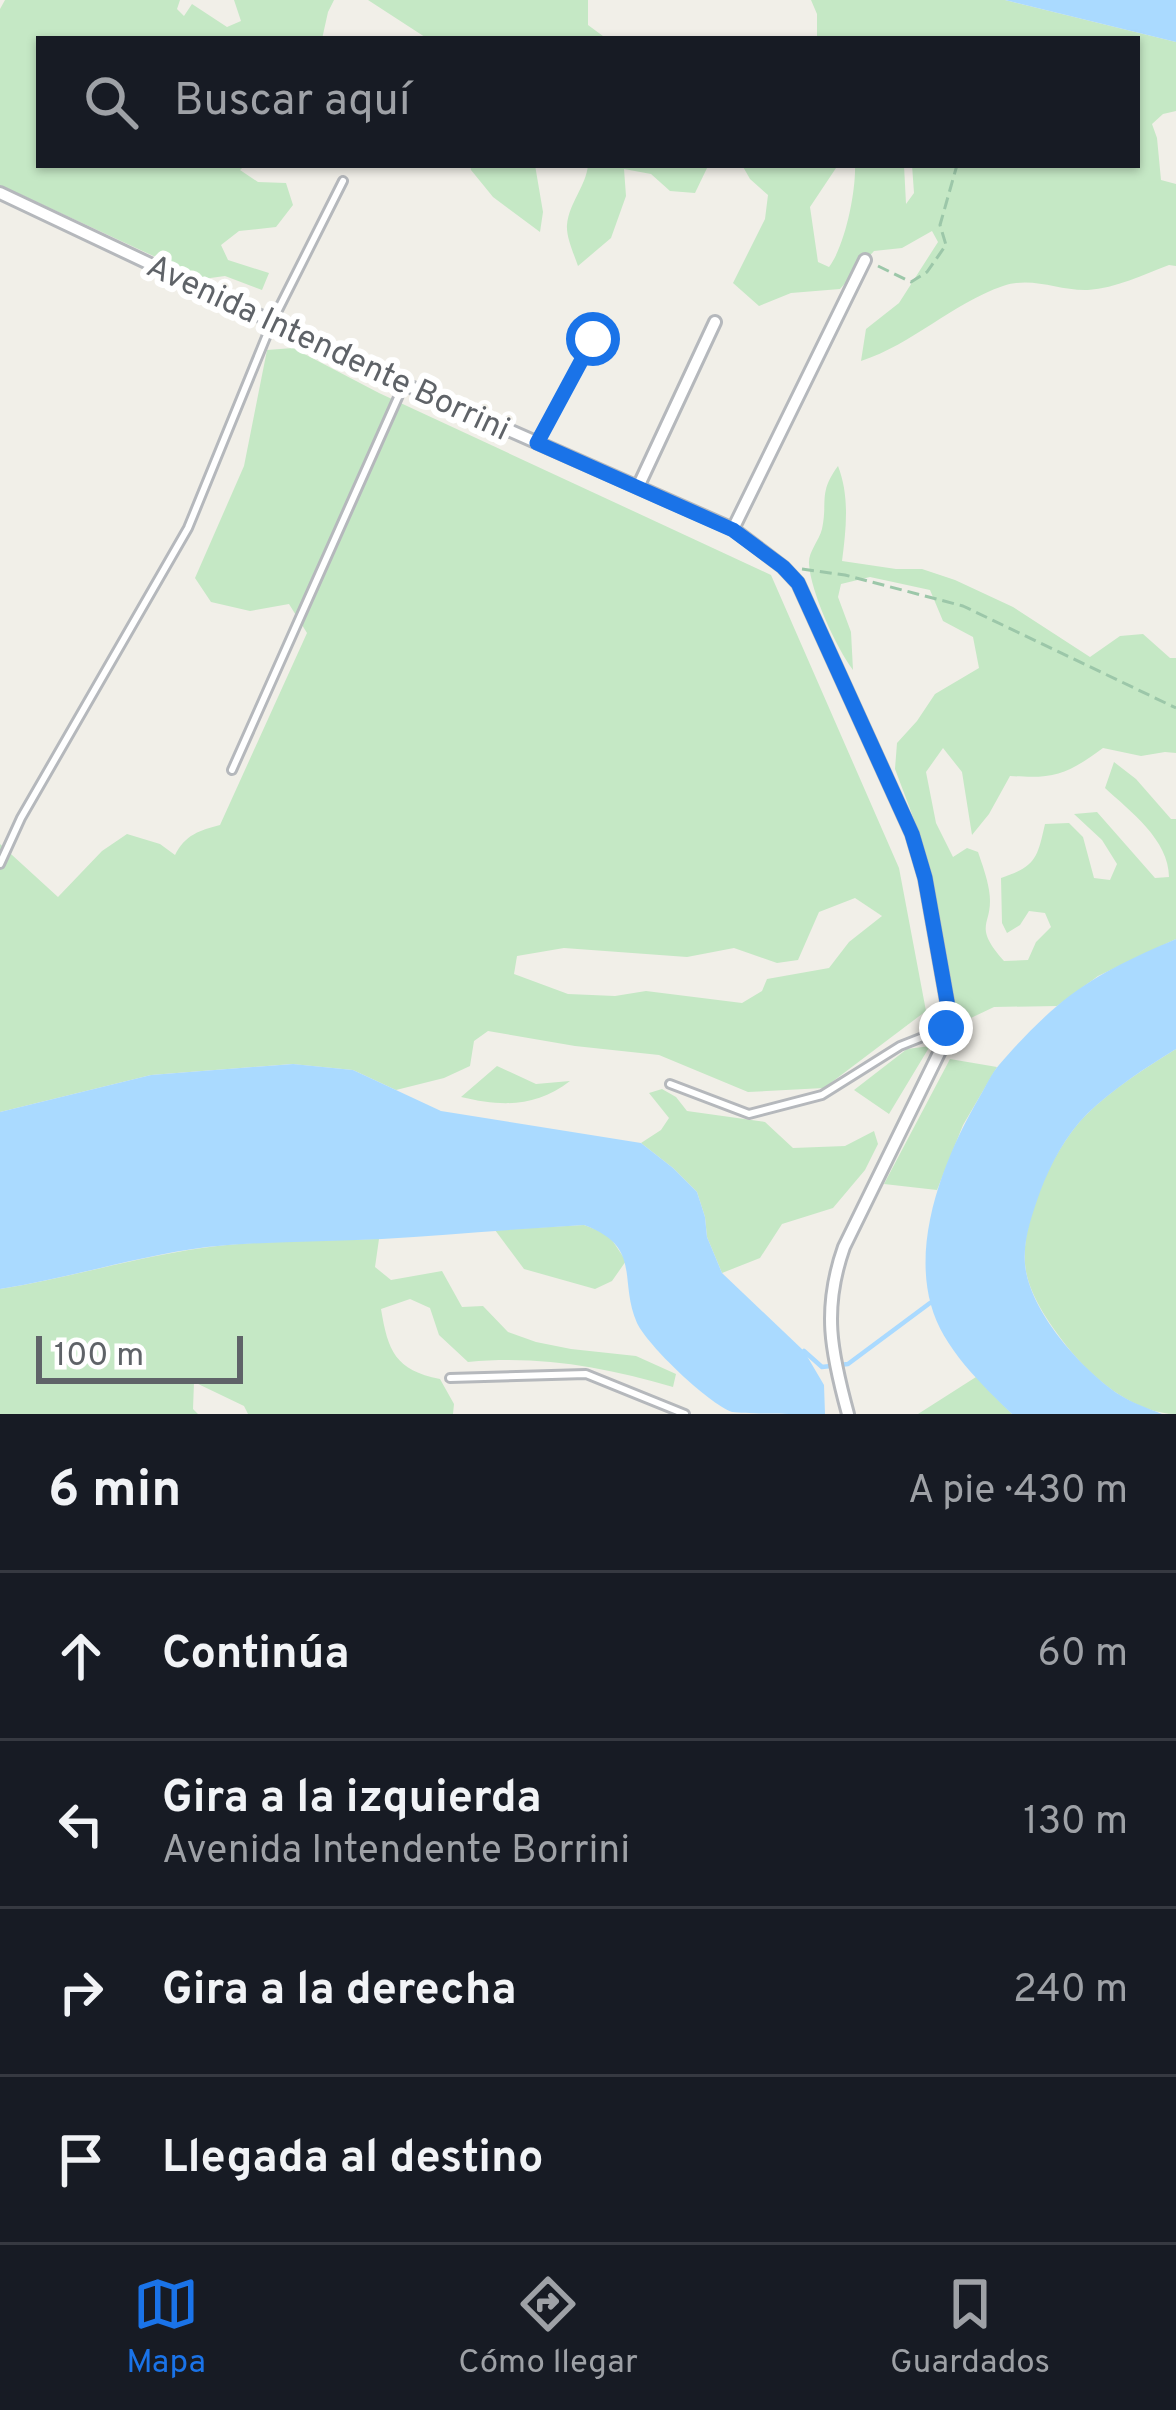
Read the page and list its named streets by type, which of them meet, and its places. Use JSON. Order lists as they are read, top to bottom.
{
  "streets": {
    "street": ["Avenida Intendente Borrini"]
  },
  "scale_bar": "100 m",
  "page": {
    "search": "Buscar aquí",
    "scale": "100 m",
    "heading": ["6 min", "A pie · 430 m"],
    "list": [
      ["Continúa", "60 m"],
      ["Gira a la izquierda", "Avenida Intendente Borrini", "130 m"],
      ["Gira a la derecha", "240 m"],
      "Llegada al destino"
    ],
    "nav": ["Mapa", "Cómo llegar", "Guardados"]
  }
}
